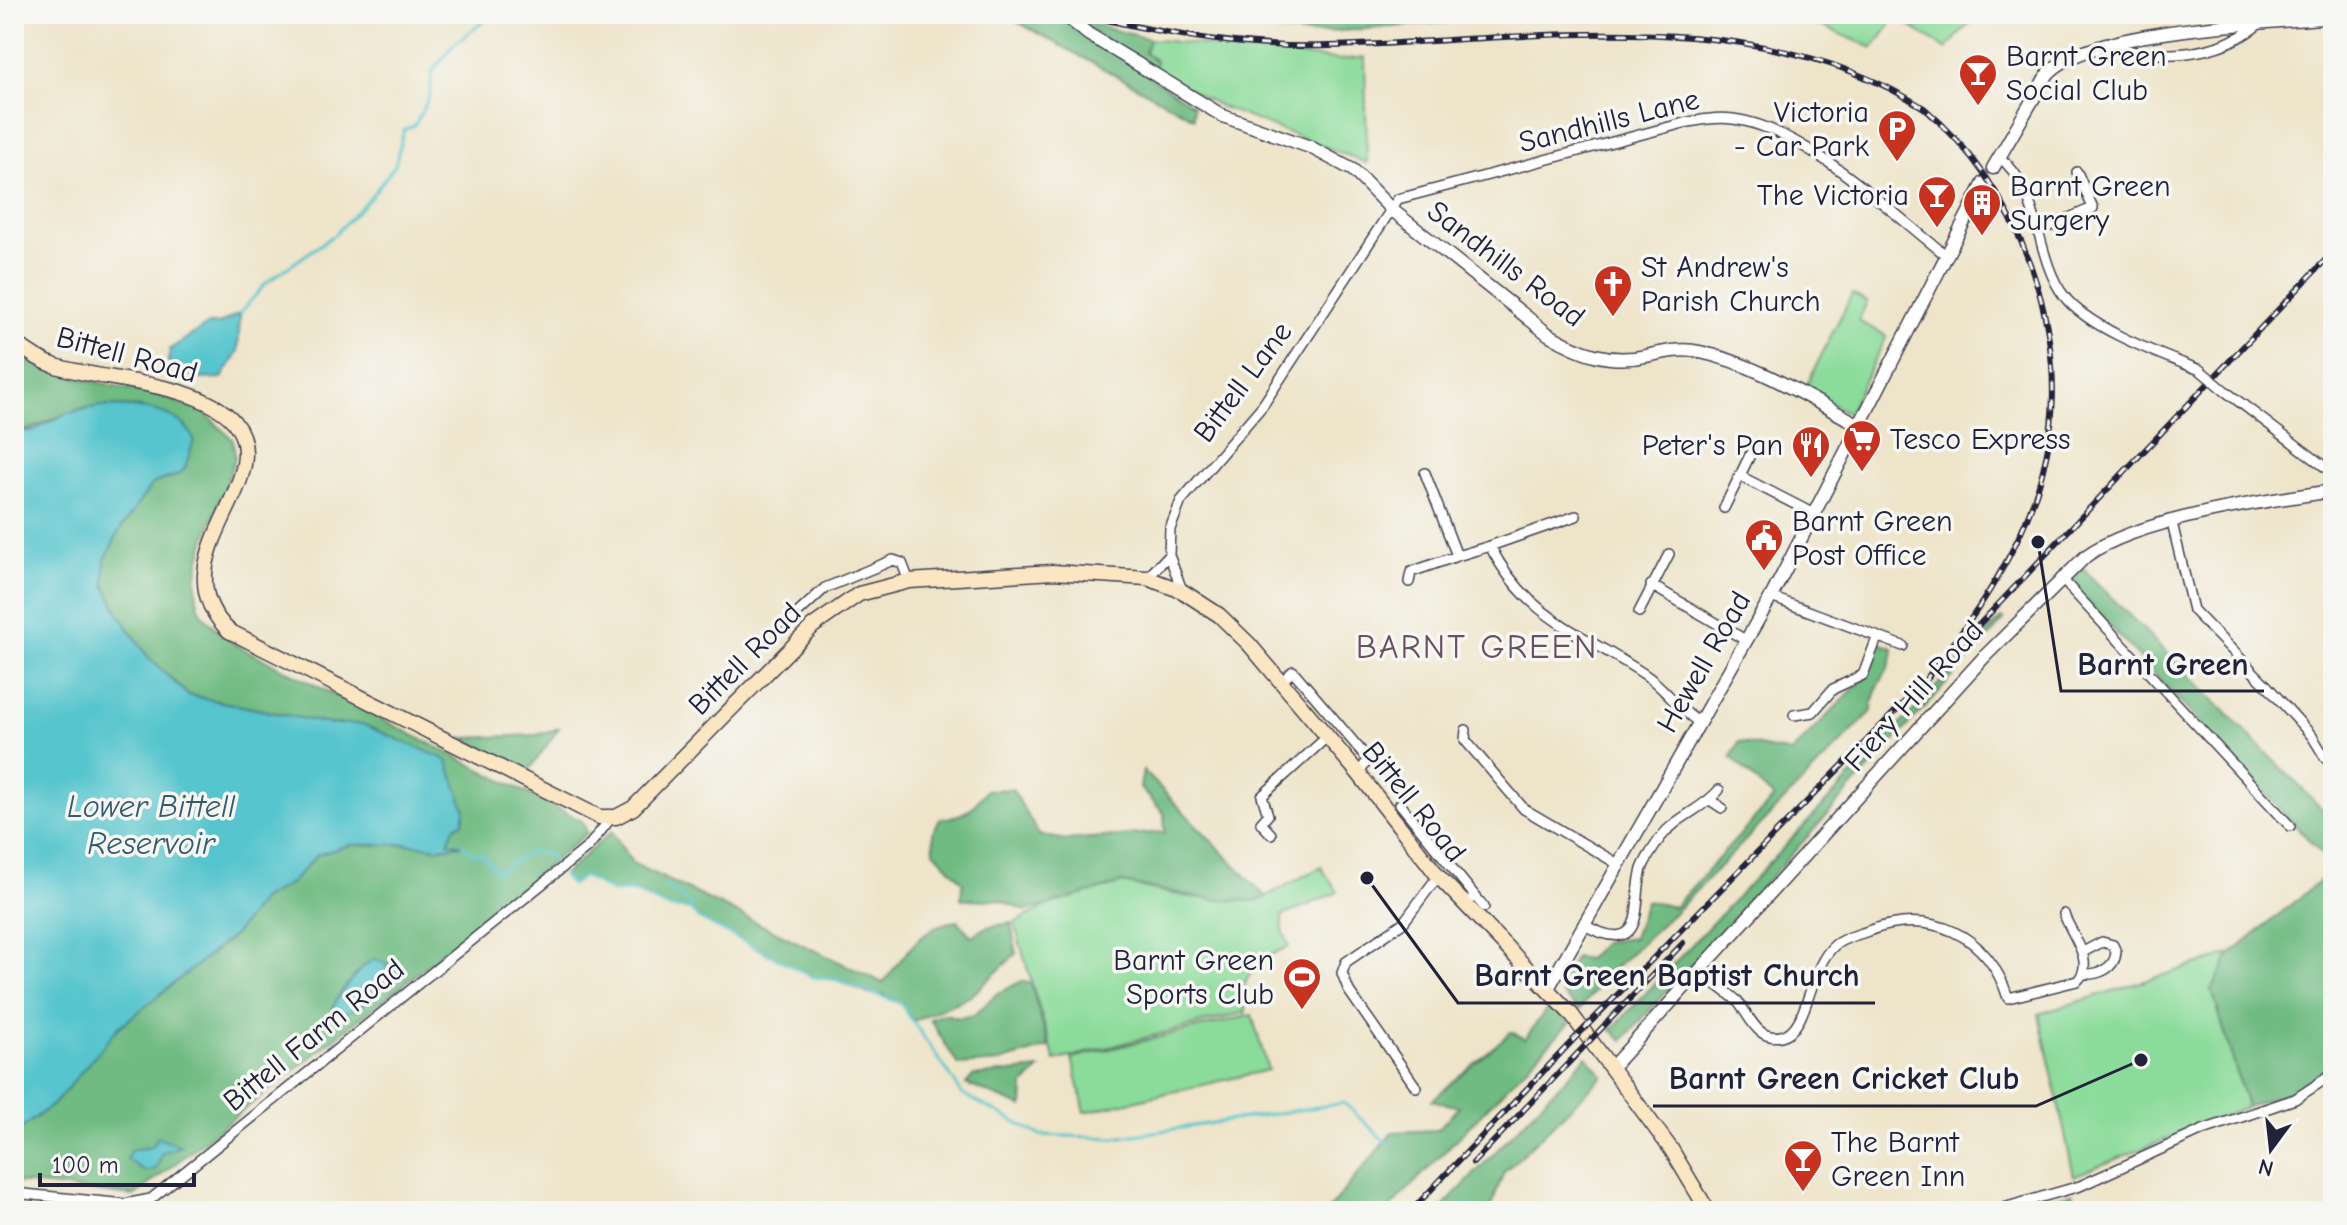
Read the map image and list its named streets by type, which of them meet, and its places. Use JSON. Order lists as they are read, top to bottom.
{
  "streets": {
    "main road": ["Bittell Road"],
    "street": [
      "Sandhills Lane",
      "Sandhills Road",
      "Bittell Lane",
      "Hewell Road",
      "Fiery Hill Road",
      "Bittell Farm Road"
    ]
  },
  "crossings": [
    ["Sandhills Lane", "Sandhills Road"],
    ["Sandhills Lane", "Bittell Lane"],
    ["Sandhills Lane", "Hewell Road"],
    ["Sandhills Road", "Bittell Lane"],
    ["Sandhills Road", "Hewell Road"],
    ["Bittell Road", "Hewell Road"],
    ["Bittell Road", "Fiery Hill Road"],
    ["Bittell Road", "Bittell Farm Road"]
  ],
  "districts": ["BARNT GREEN"],
  "water": ["Lower Bittell Reservoir"],
  "places": {
    "bar": ["Barnt Green Social Club", "The Victoria", "The Barnt Green Inn"],
    "parking": ["Victoria - Car Park"],
    "building": ["Barnt Green Surgery"],
    "church": ["St Andrew's Parish Church"],
    "supermarket": ["Tesco Express"],
    "restaurant": ["Peter's Pan"],
    "other": ["Barnt Green", "Barnt Green Baptist Church", "Barnt Green Cricket Club"],
    "public building": ["Barnt Green Post Office"],
    "sports": ["Barnt Green Sports Club"]
  },
  "scale_bar": "100 m",
  "north": "bottom"
}
